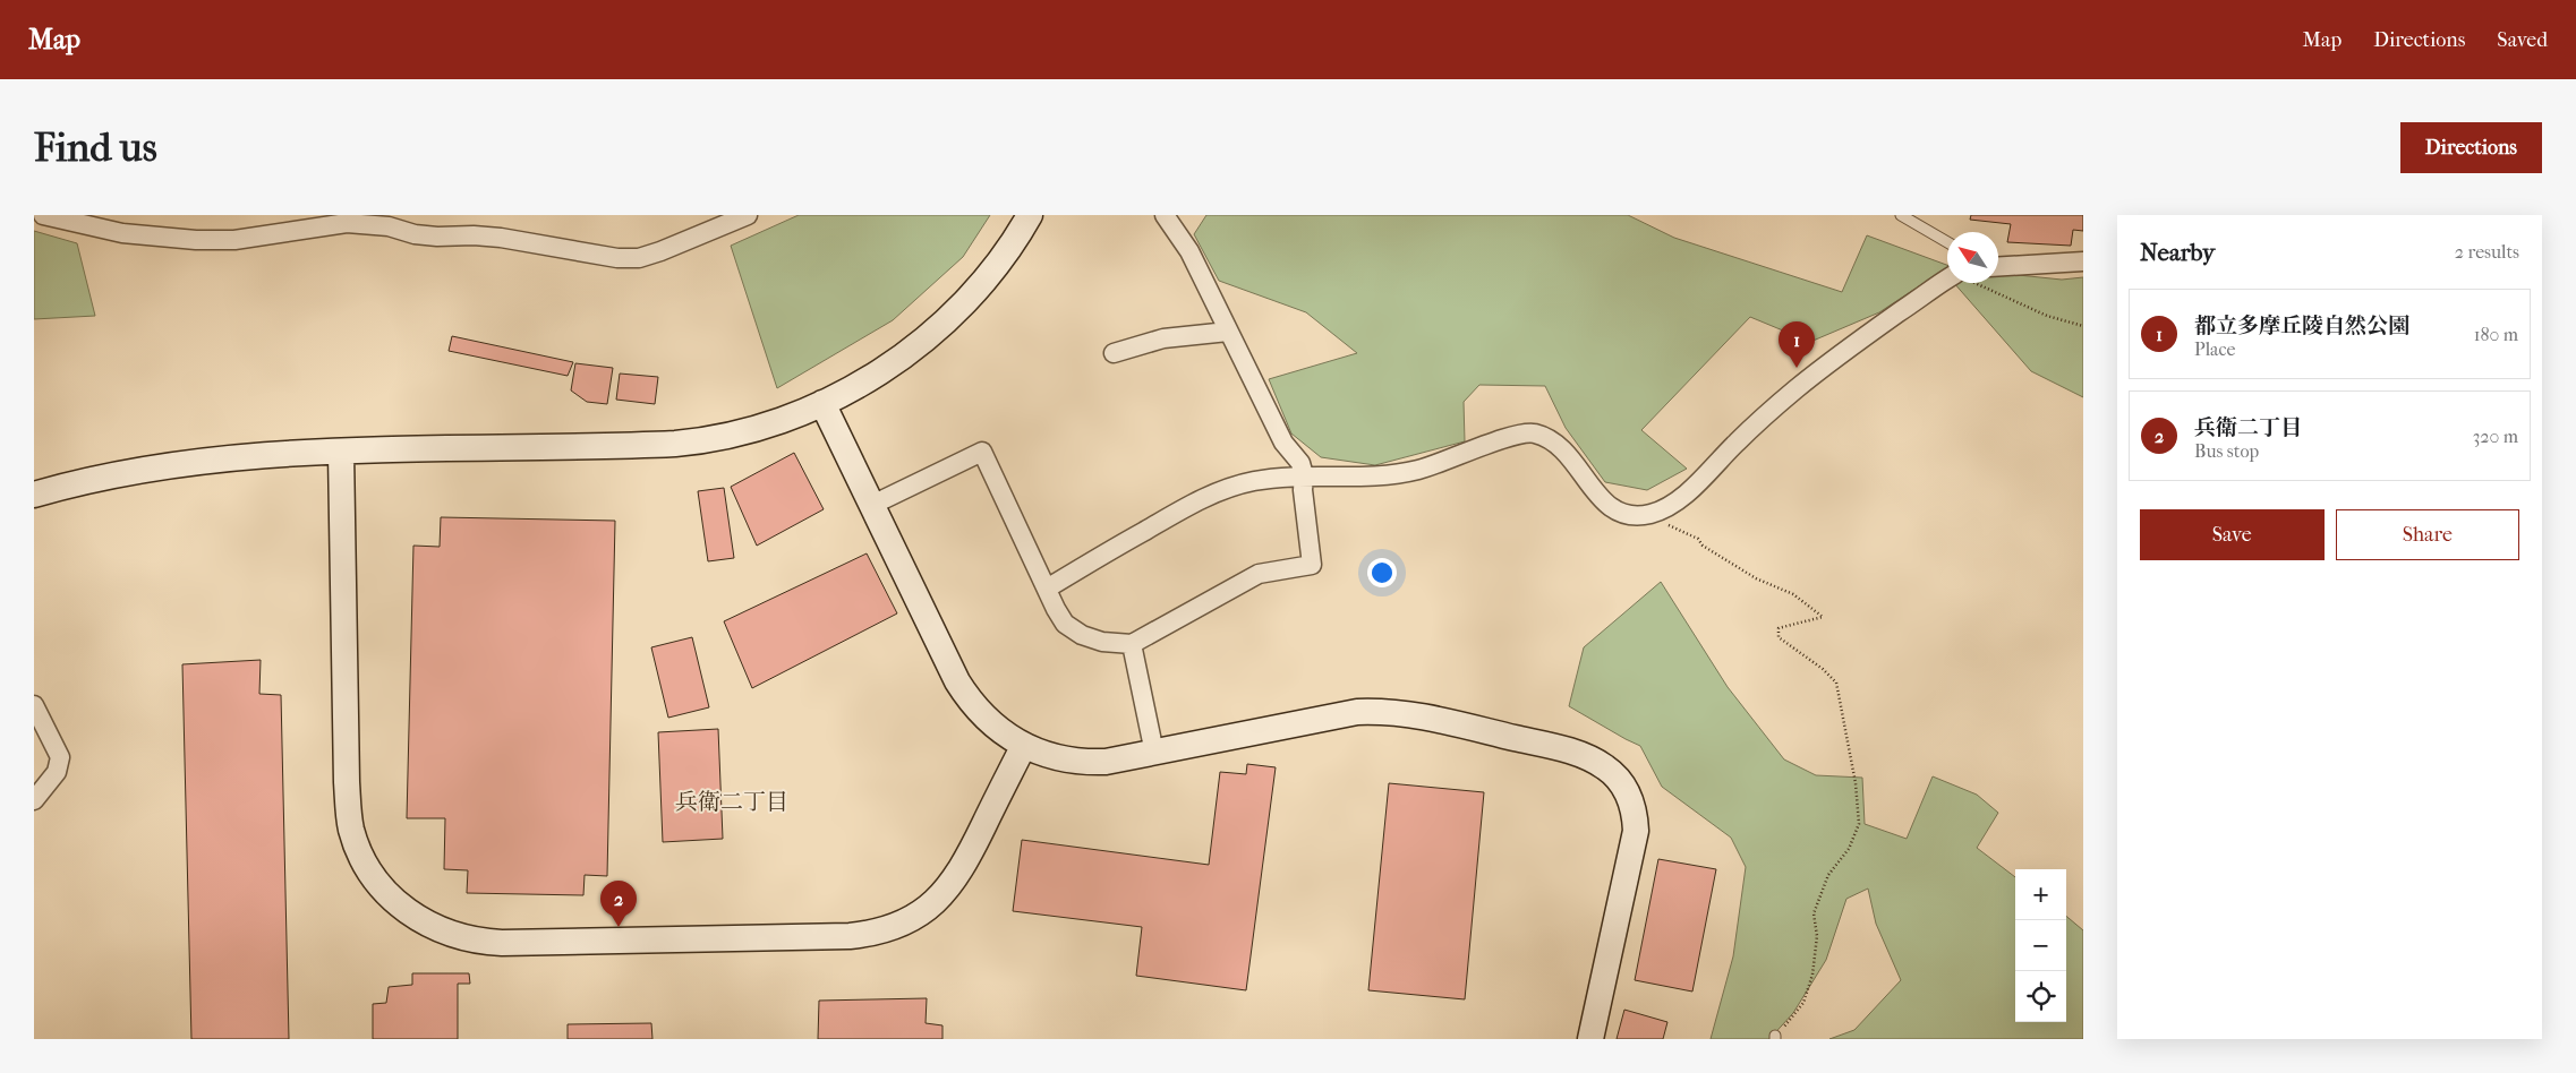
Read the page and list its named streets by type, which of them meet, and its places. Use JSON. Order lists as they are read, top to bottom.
{
  "districts": ["兵衛二丁目"],
  "north": "top left",
  "page": {
    "header": "Map",
    "nav": ["Map", "Directions", "Saved"],
    "buttons": [
      "Directions",
      ["Save", "Share"]
    ],
    "title": "Find us",
    "heading": ["Nearby", "2 results"],
    "list": [
      {
        "mark": "1",
        "name": "都立多摩丘陵自然公園",
        "note": "Place",
        "value": "180 m"
      },
      {
        "mark": "2",
        "name": "兵衛二丁目",
        "note": "Bus stop",
        "value": "320 m"
      }
    ],
    "pins": ["1", "2"],
    "map_buttons": ["+", "−"]
  }
}
